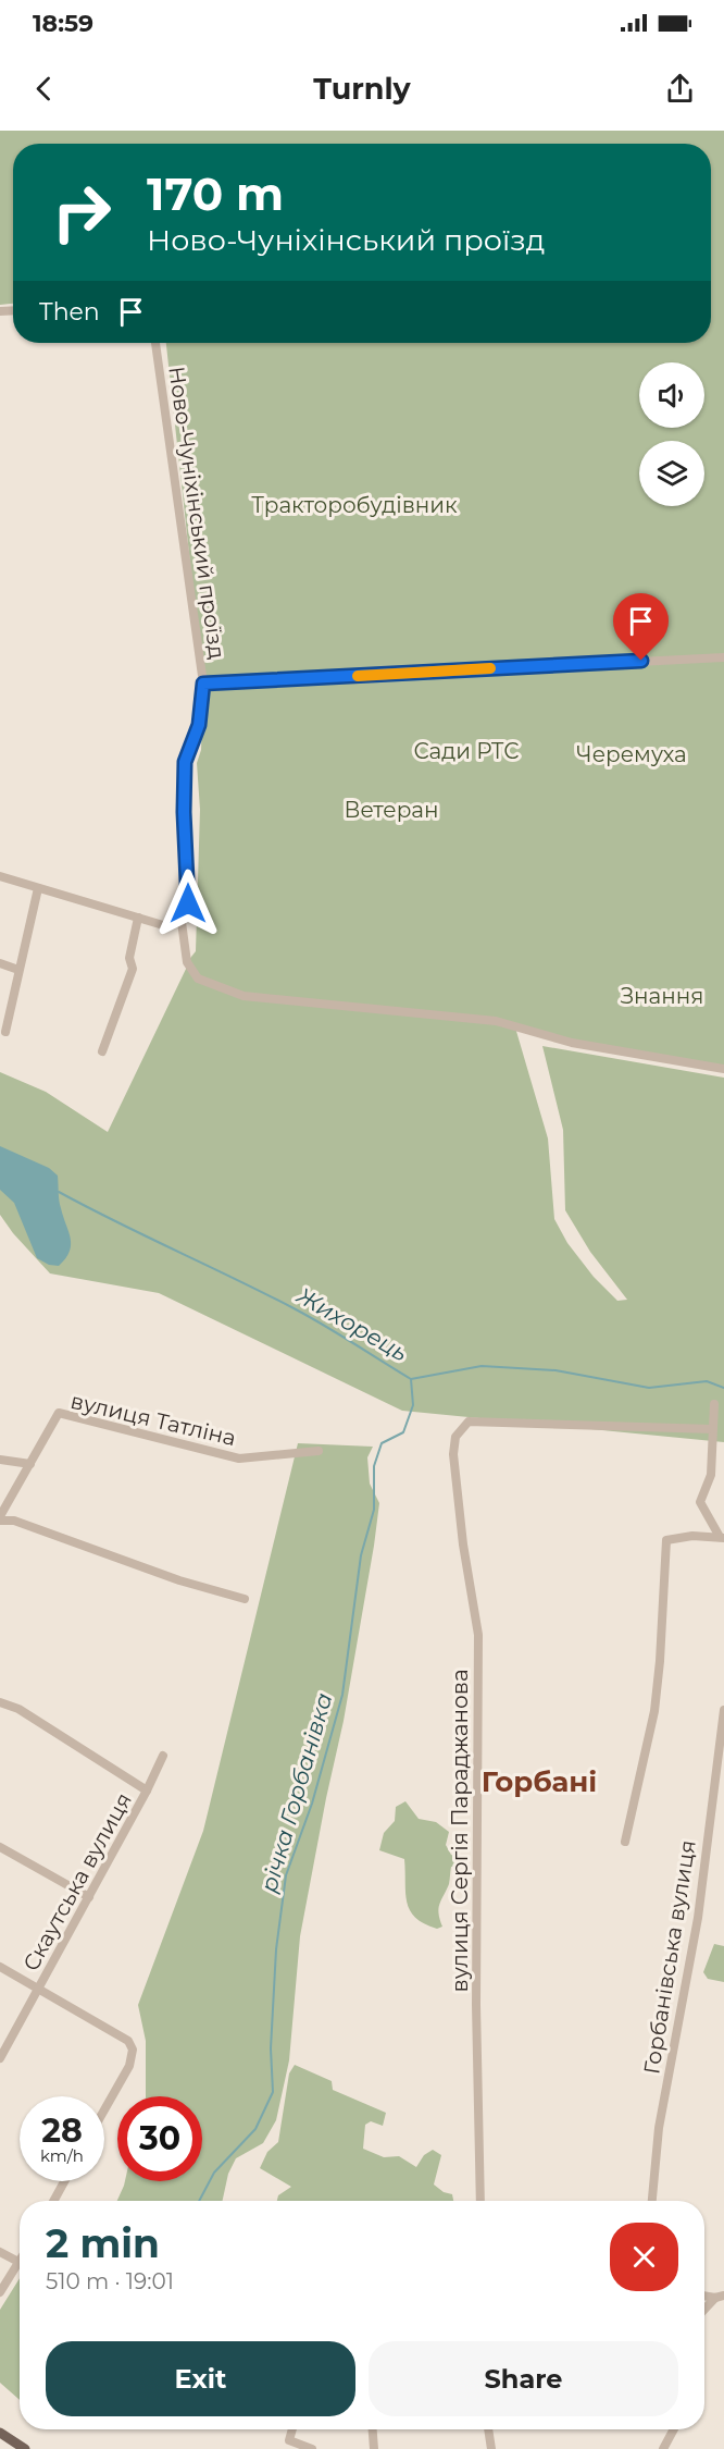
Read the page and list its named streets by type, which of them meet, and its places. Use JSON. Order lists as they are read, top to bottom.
{
  "streets": {
    "street": [
      "Ново-Чуніхінський проїзд",
      "вулиця Татліна",
      "вулиця Сергія Параджанова",
      "Скаутська вулиця",
      "Горбанівська вулиця"
    ]
  },
  "districts": ["Горбані"],
  "water": ["Жихорець", "річка Горбанівка"],
  "parks": [
    "Тракторобудівник",
    "Сади РТС",
    "Черемуха",
    "Ветеран",
    "Знання"
  ],
  "page": {
    "status": "18:59",
    "header": "Turnly",
    "turn": ["170 m", "Ново-Чуніхінський проїзд"],
    "then": "Then",
    "speed": "28 km/h",
    "limit": "30",
    "heading": ["2 min", "510 m · 19:01"],
    "buttons": ["Exit", "Share"]
  }
}
